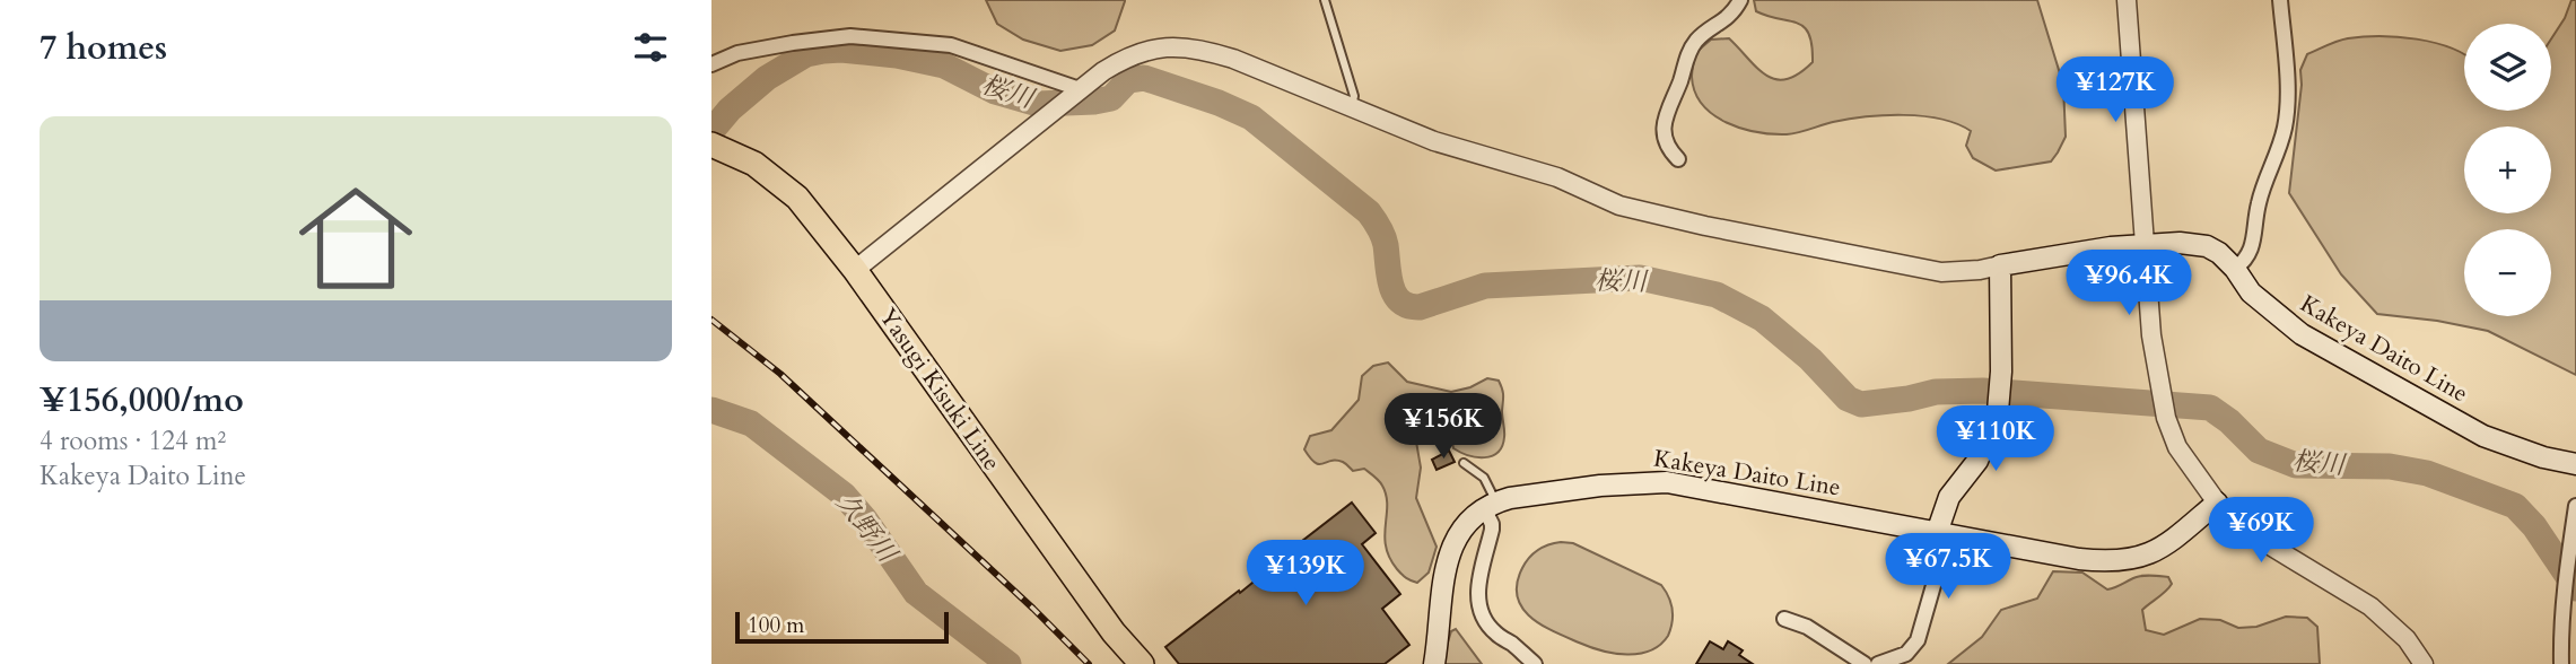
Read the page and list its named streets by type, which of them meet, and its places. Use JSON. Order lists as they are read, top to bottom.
{
  "streets": {
    "main road": ["Kakeya Daito Line", "Yasugi Kisuki Line"]
  },
  "water": ["桜川", "久野川"],
  "scale_bar": "100 m",
  "page": {
    "heading": "7 homes",
    "map_buttons": ["+", "−"],
    "price": [
      "¥127K",
      "¥96.4K",
      "¥156K",
      "¥110K",
      "¥69K",
      "¥67.5K",
      "¥139K"
    ],
    "list": [
      {
        "name": "¥156,000/mo",
        "note": "4 rooms · 124 m² · Kakeya Daito Line"
      }
    ],
    "scale": "100 m"
  }
}
